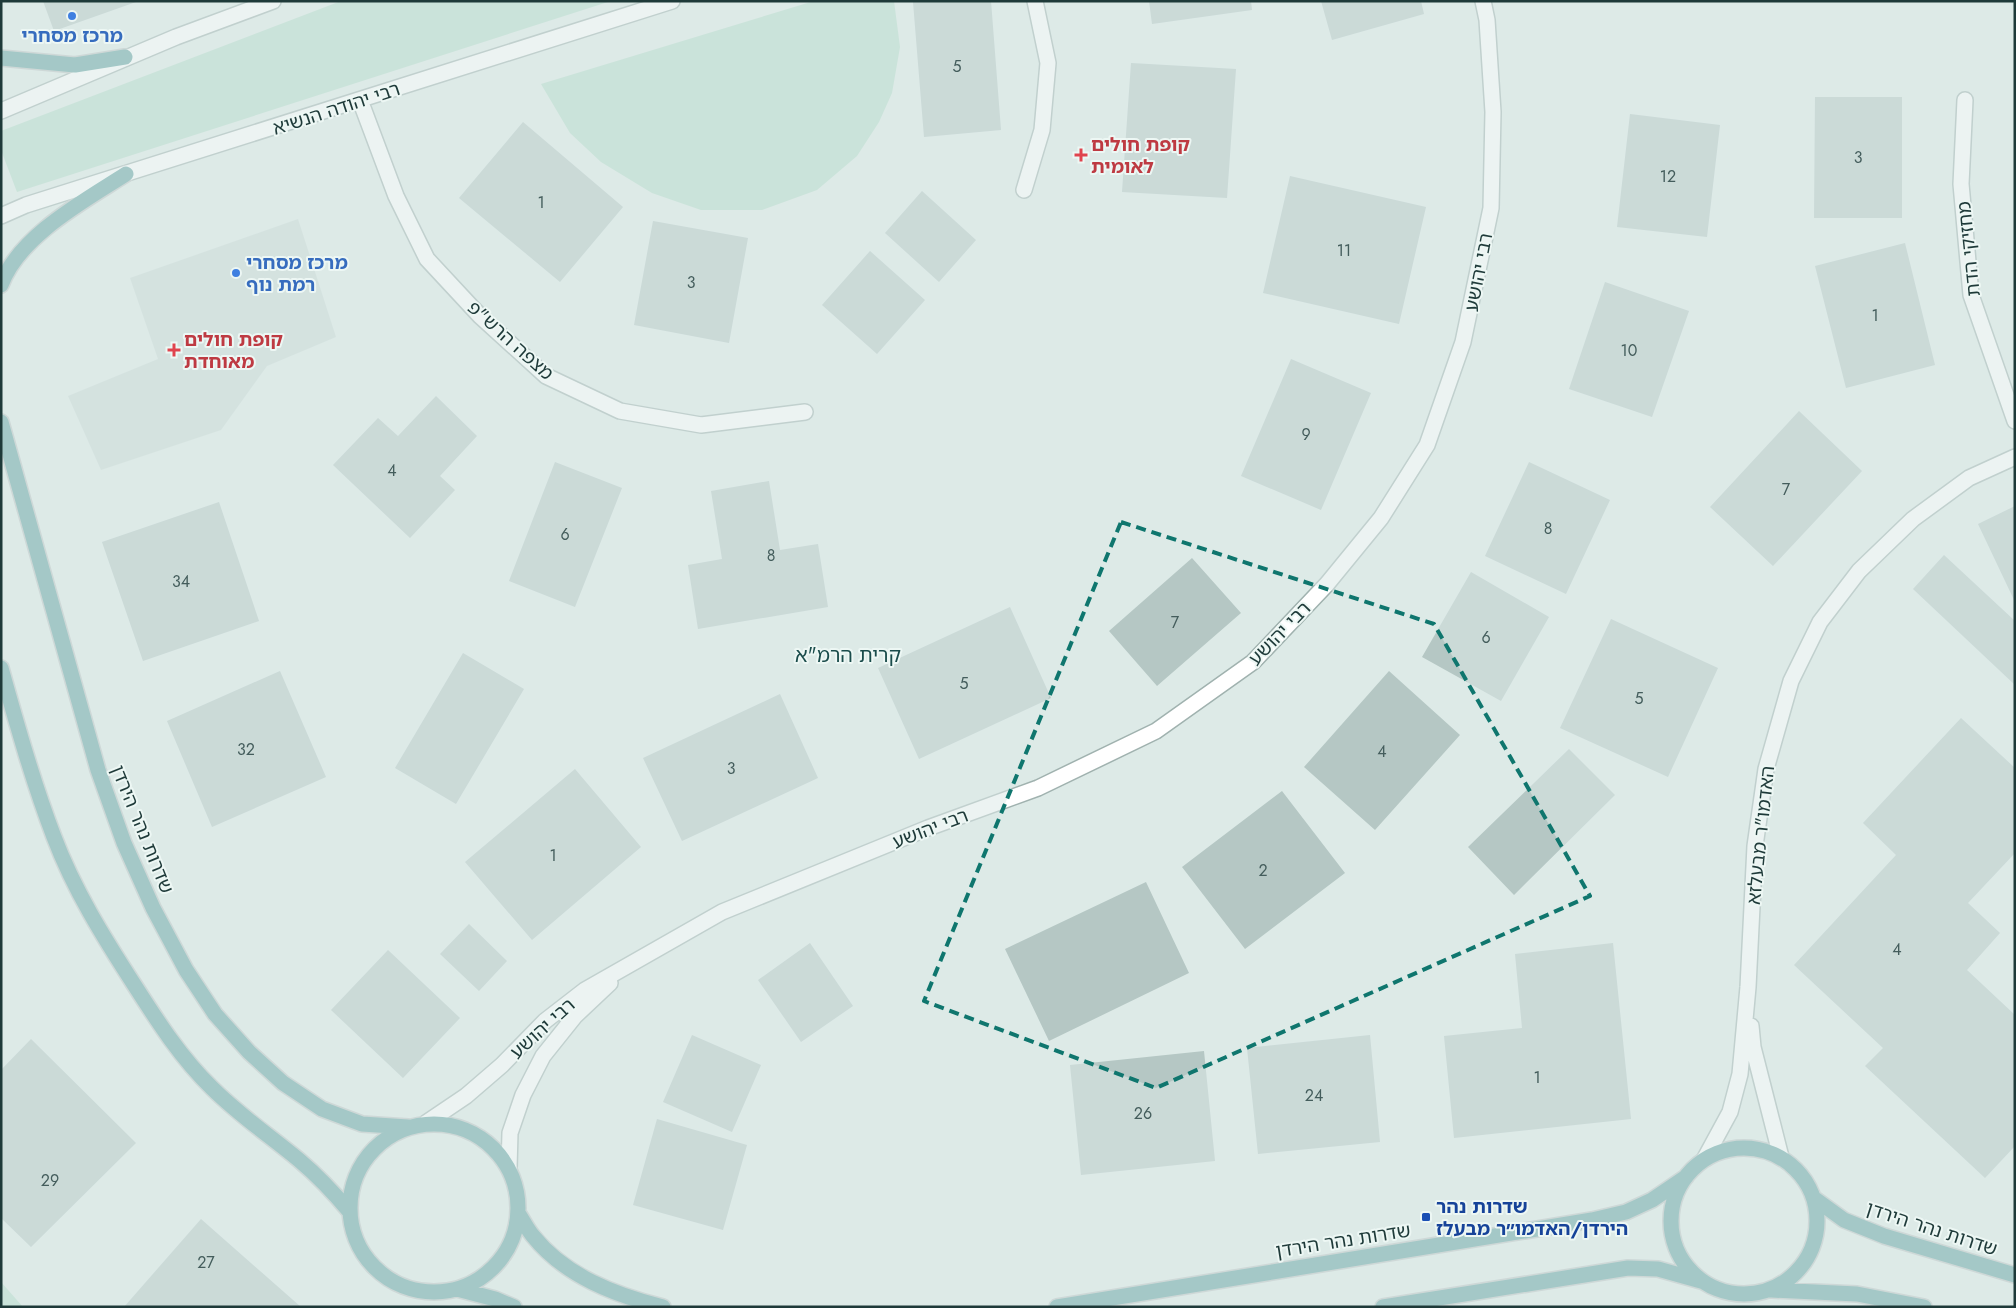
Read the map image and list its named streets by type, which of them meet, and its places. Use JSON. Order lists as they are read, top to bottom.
{
  "streets": {
    "main road": ["שדרות נהר הירדן"],
    "street": [
      "רבי יהודה הנשיא",
      "מחזיקי הדת",
      "רבי יהושע",
      "מצפה הרש\"פ",
      "האדמו\"ר מבעלזא"
    ]
  },
  "crossings": [
    ["רבי יהודה הנשיא", "מצפה הרש\"פ"],
    ["רבי יהושע", "שדרות נהר הירדן"],
    ["שדרות נהר הירדן", "האדמו\"ר מבעלזא"]
  ],
  "districts": ["קרית הרמ\"א"],
  "places": {
    "other": ["מרכז מסחרי", "מרכז מסחרי רמת נוף"],
    "health": ["קופת חולים לאומית", "קופת חולים מאוחדת"],
    "transit": ["שדרות נהר הירדן/האדמו״ר מבעלז"]
  },
  "house_numbers": [
    "5",
    "3",
    "12",
    "1",
    "11",
    "3",
    "1",
    "10",
    "9",
    "4",
    "7",
    "8",
    "6",
    "8",
    "34",
    "7",
    "6",
    "5",
    "5",
    "32",
    "4",
    "3",
    "1",
    "2",
    "4",
    "1",
    "24",
    "26",
    "29",
    "27"
  ]
}
